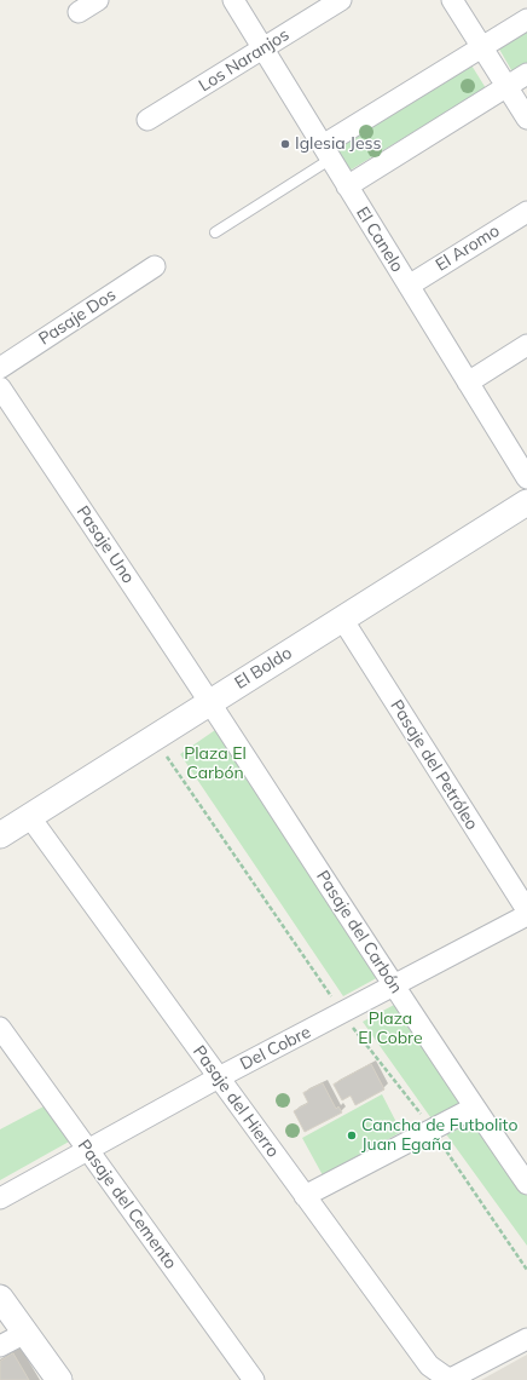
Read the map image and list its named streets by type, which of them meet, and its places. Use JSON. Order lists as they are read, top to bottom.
{
  "streets": {
    "street": [
      "Los Naranjos",
      "El Canelo",
      "El Aromo",
      "Pasaje Dos",
      "Pasaje Uno",
      "El Boldo",
      "Pasaje del Petróleo",
      "Pasaje del Carbón",
      "Del Cobre",
      "Pasaje del Hierro",
      "Pasaje del Cemento"
    ]
  },
  "crossings": [
    ["Los Naranjos", "El Canelo"],
    ["El Canelo", "El Aromo"],
    ["Pasaje Uno", "El Boldo"],
    ["Pasaje Uno", "Pasaje del Carbón"],
    ["El Boldo", "Pasaje del Petróleo"],
    ["El Boldo", "Pasaje del Carbón"],
    ["El Boldo", "Pasaje del Hierro"],
    ["Pasaje del Carbón", "Del Cobre"],
    ["Del Cobre", "Pasaje del Hierro"],
    ["Del Cobre", "Pasaje del Cemento"]
  ],
  "parks": ["Plaza El Carbón", "Plaza El Cobre"],
  "places": ["Iglesia Jess", "Cancha de Futbolito Juan Egaña"]
}
